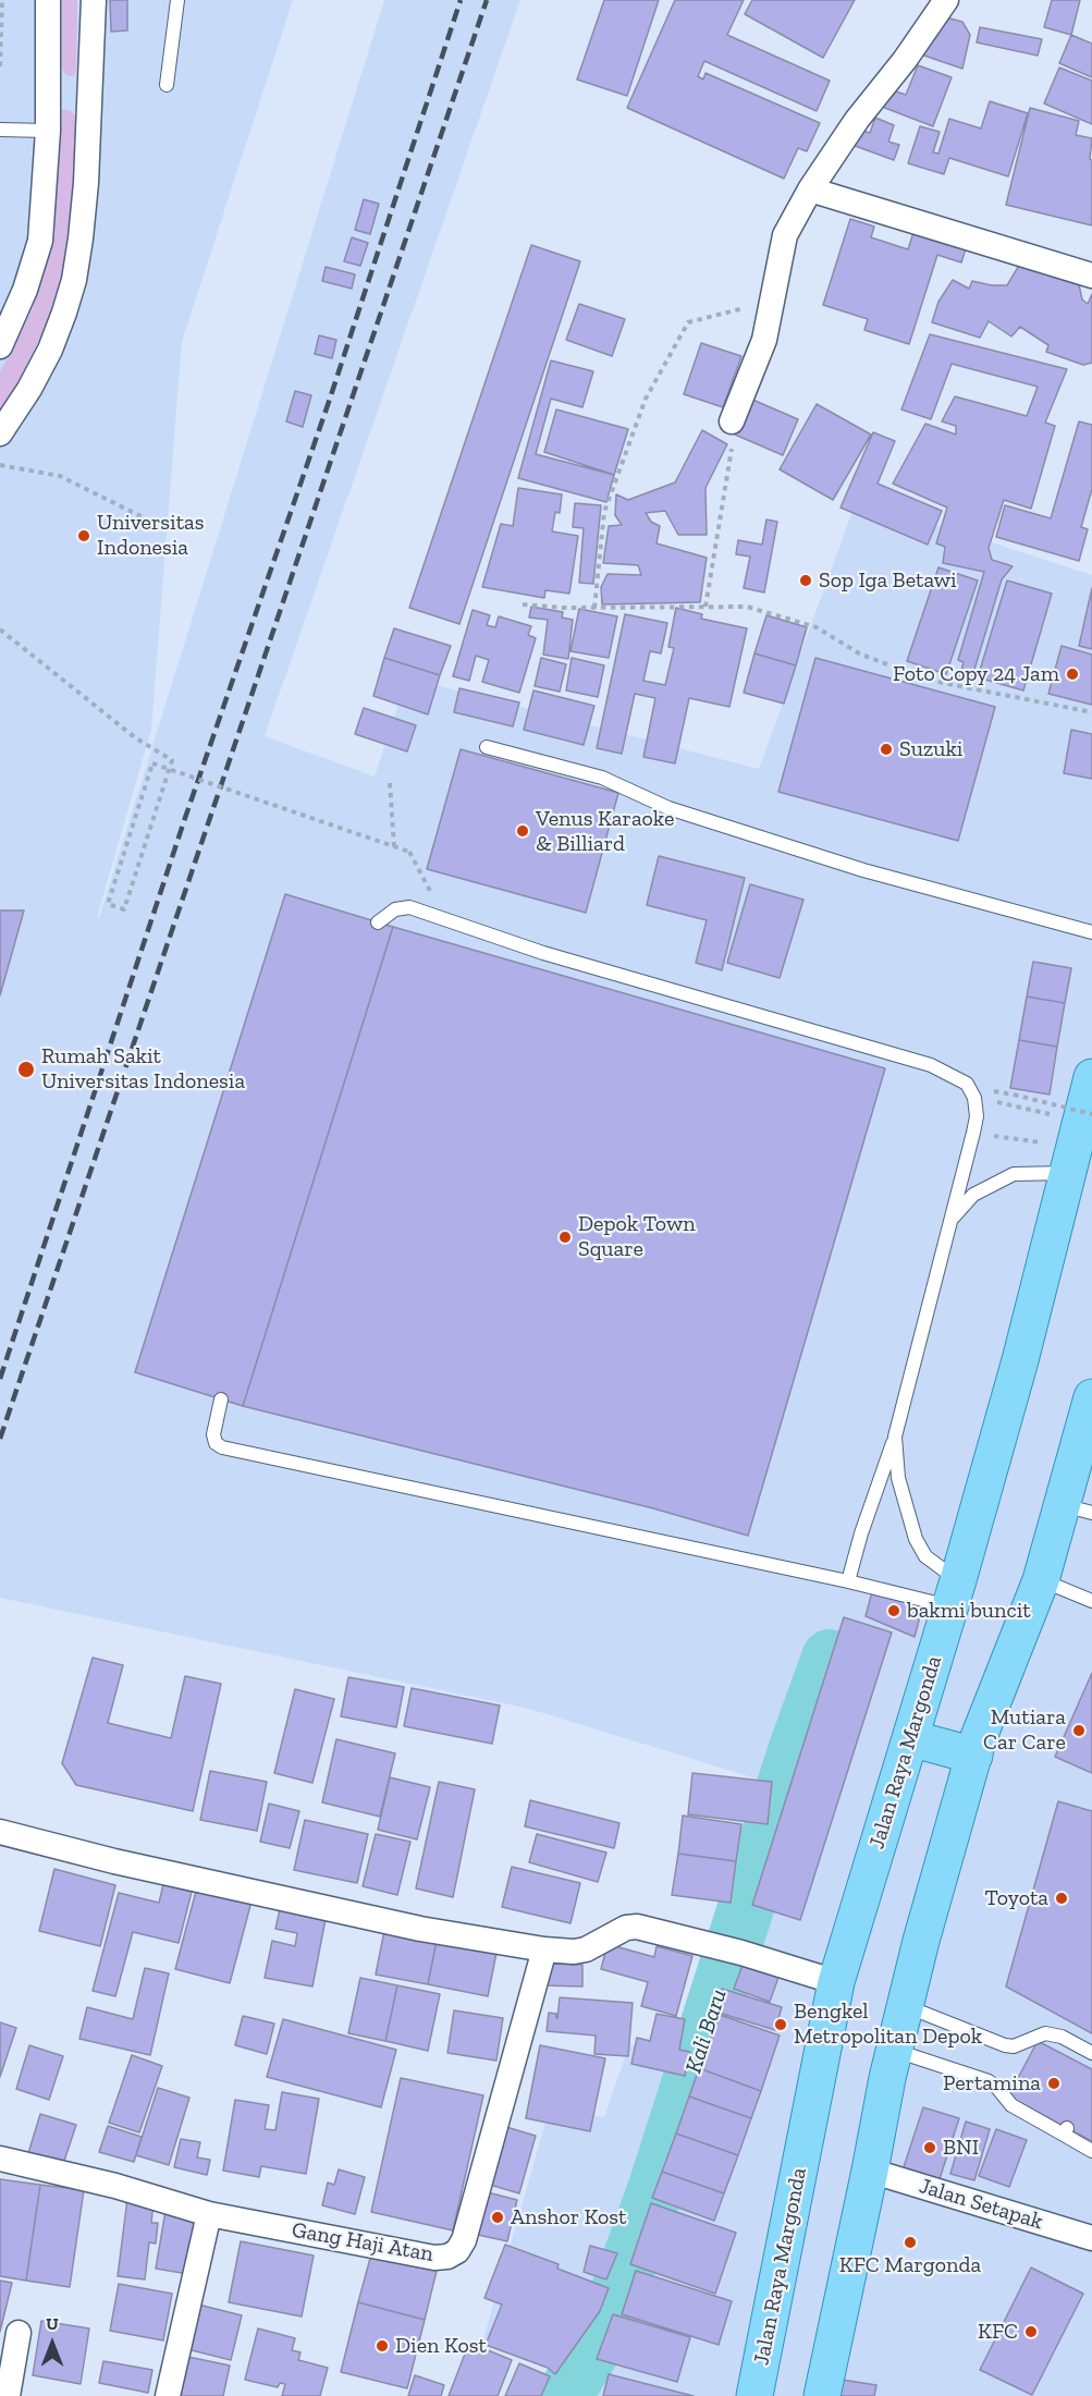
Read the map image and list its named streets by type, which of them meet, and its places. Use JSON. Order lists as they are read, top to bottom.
{
  "streets": {
    "main road": ["Jalan Raya Margonda"],
    "street": ["Jalan Setapak", "Gang Haji Atan"]
  },
  "water": ["Kali Baru"],
  "places": [
    "Universitas Indonesia",
    "Sop Iga Betawi",
    "Foto Copy 24 Jam",
    "Suzuki",
    "Venus Karaoke & Billiard",
    "Rumah Sakit Universitas Indonesia",
    "Depok Town Square",
    "bakmi buncit",
    "Mutiara Car Care",
    "Toyota",
    "Bengkel Metropolitan Depok",
    "Pertamina",
    "BNI",
    "Anshor Kost",
    "KFC Margonda",
    "KFC",
    "Dien Kost"
  ],
  "north": "top"
}
